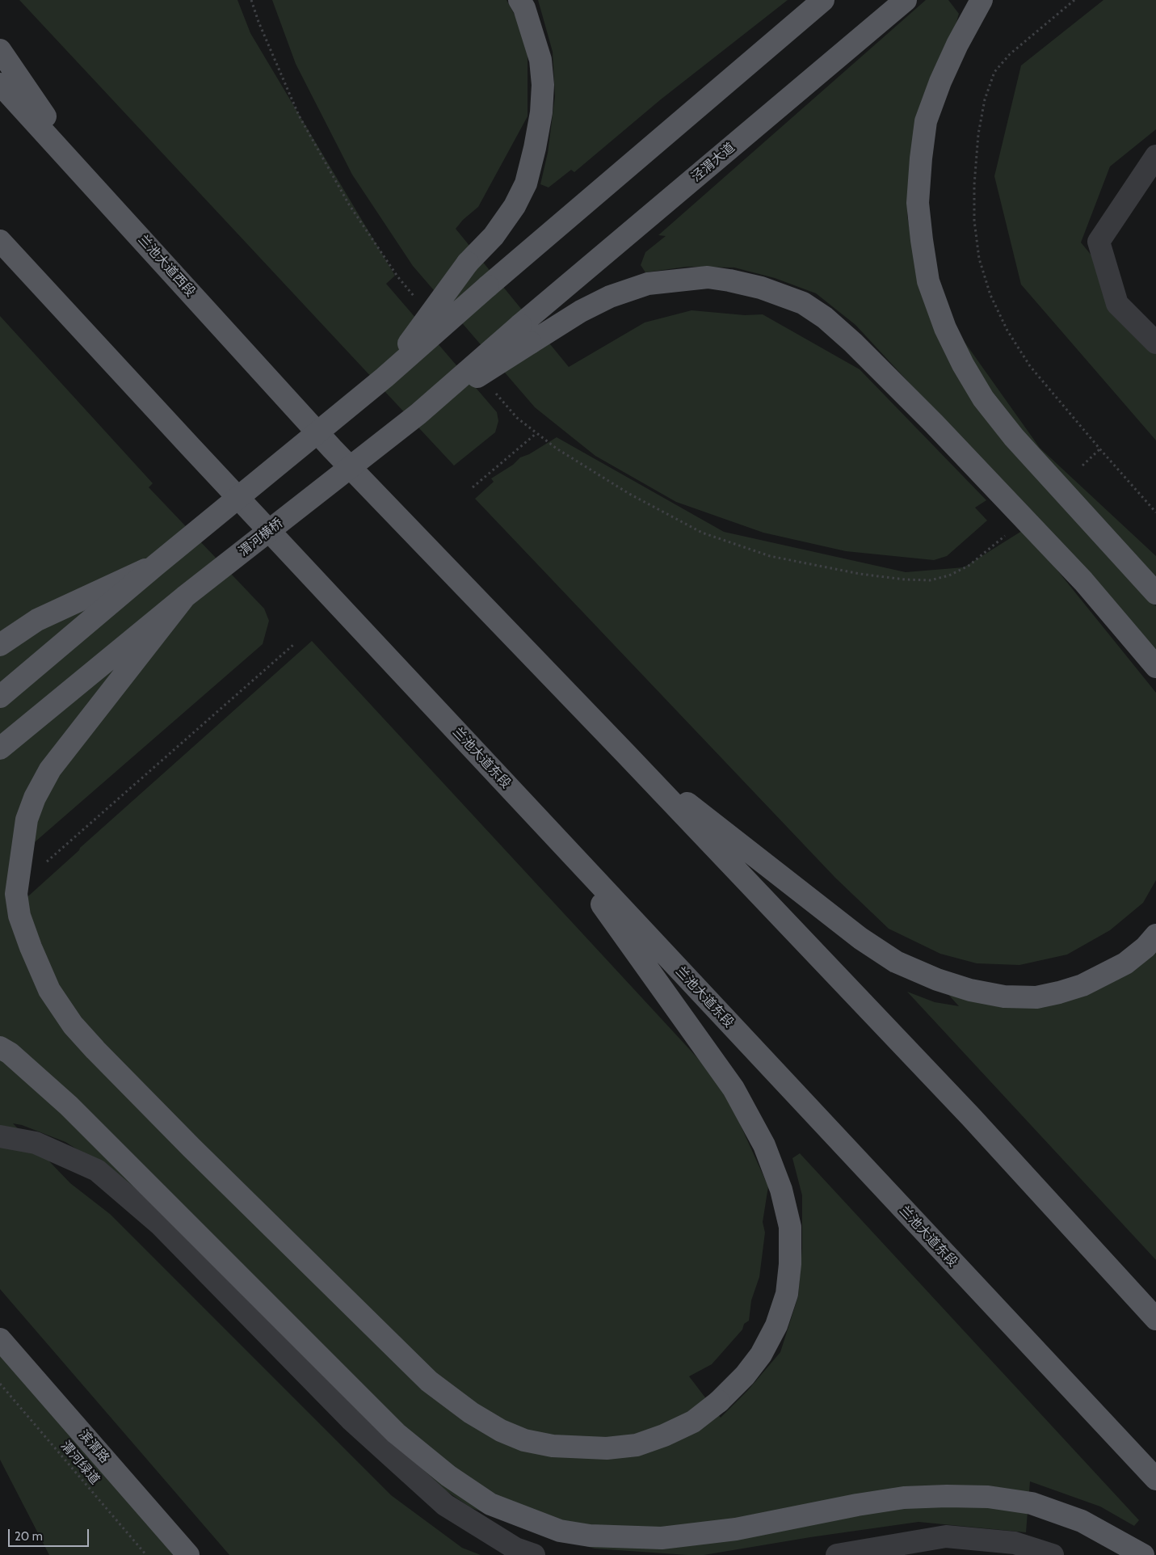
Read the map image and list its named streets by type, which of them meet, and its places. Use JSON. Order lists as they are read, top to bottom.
{
  "streets": {
    "main road": [
      "泾渭大道",
      "兰池大道西段",
      "渭河横桥",
      "兰池大道东段",
      "滨渭路"
    ],
    "path": ["渭河绿道"]
  },
  "crossings": [
    ["泾渭大道", "渭河横桥"]
  ],
  "scale_bar": "20 m"
}
